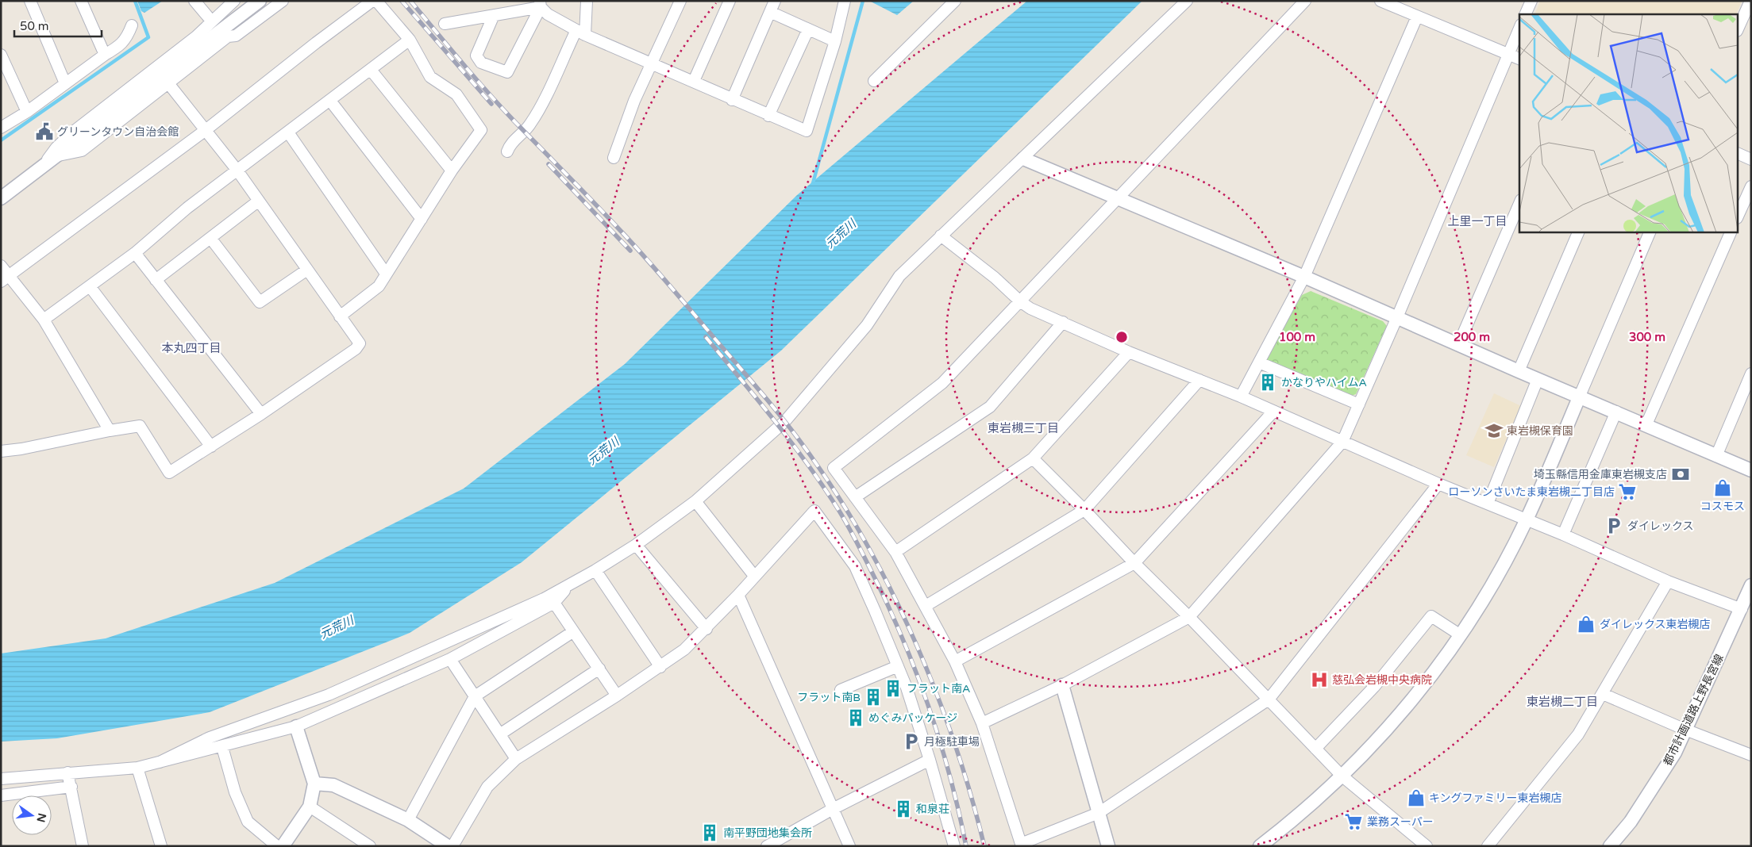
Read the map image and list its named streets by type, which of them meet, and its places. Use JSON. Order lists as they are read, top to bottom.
{
  "streets": {
    "street": ["都市計画道路上野長宮線"]
  },
  "districts": [
    "上里一丁目",
    "本丸四丁目",
    "東岩槻三丁目",
    "東岩槻二丁目"
  ],
  "water": ["元荒川"],
  "places": {
    "public building": ["グリーンタウン自治会館"],
    "building": [
      "かなりやハイムA",
      "フラット南A",
      "フラット南B",
      "めぐみパッケージ",
      "和泉荘",
      "南平野団地集会所"
    ],
    "school or university": ["東岩槻保育園"],
    "bank": ["埼玉縣信用金庫東岩槻支店"],
    "shop": ["コスモス", "ダイレックス東岩槻店", "キングファミリー東岩槻店"],
    "supermarket": ["ローソンさいたま東岩槻二丁目店", "業務スーパー"],
    "parking": ["ダイレックス", "月極駐車場"],
    "hospital": ["慈弘会岩槻中央病院"]
  },
  "scale_bar": "50 m",
  "north": "right",
  "rings": ["100 m", "200 m", "300 m"]
}
